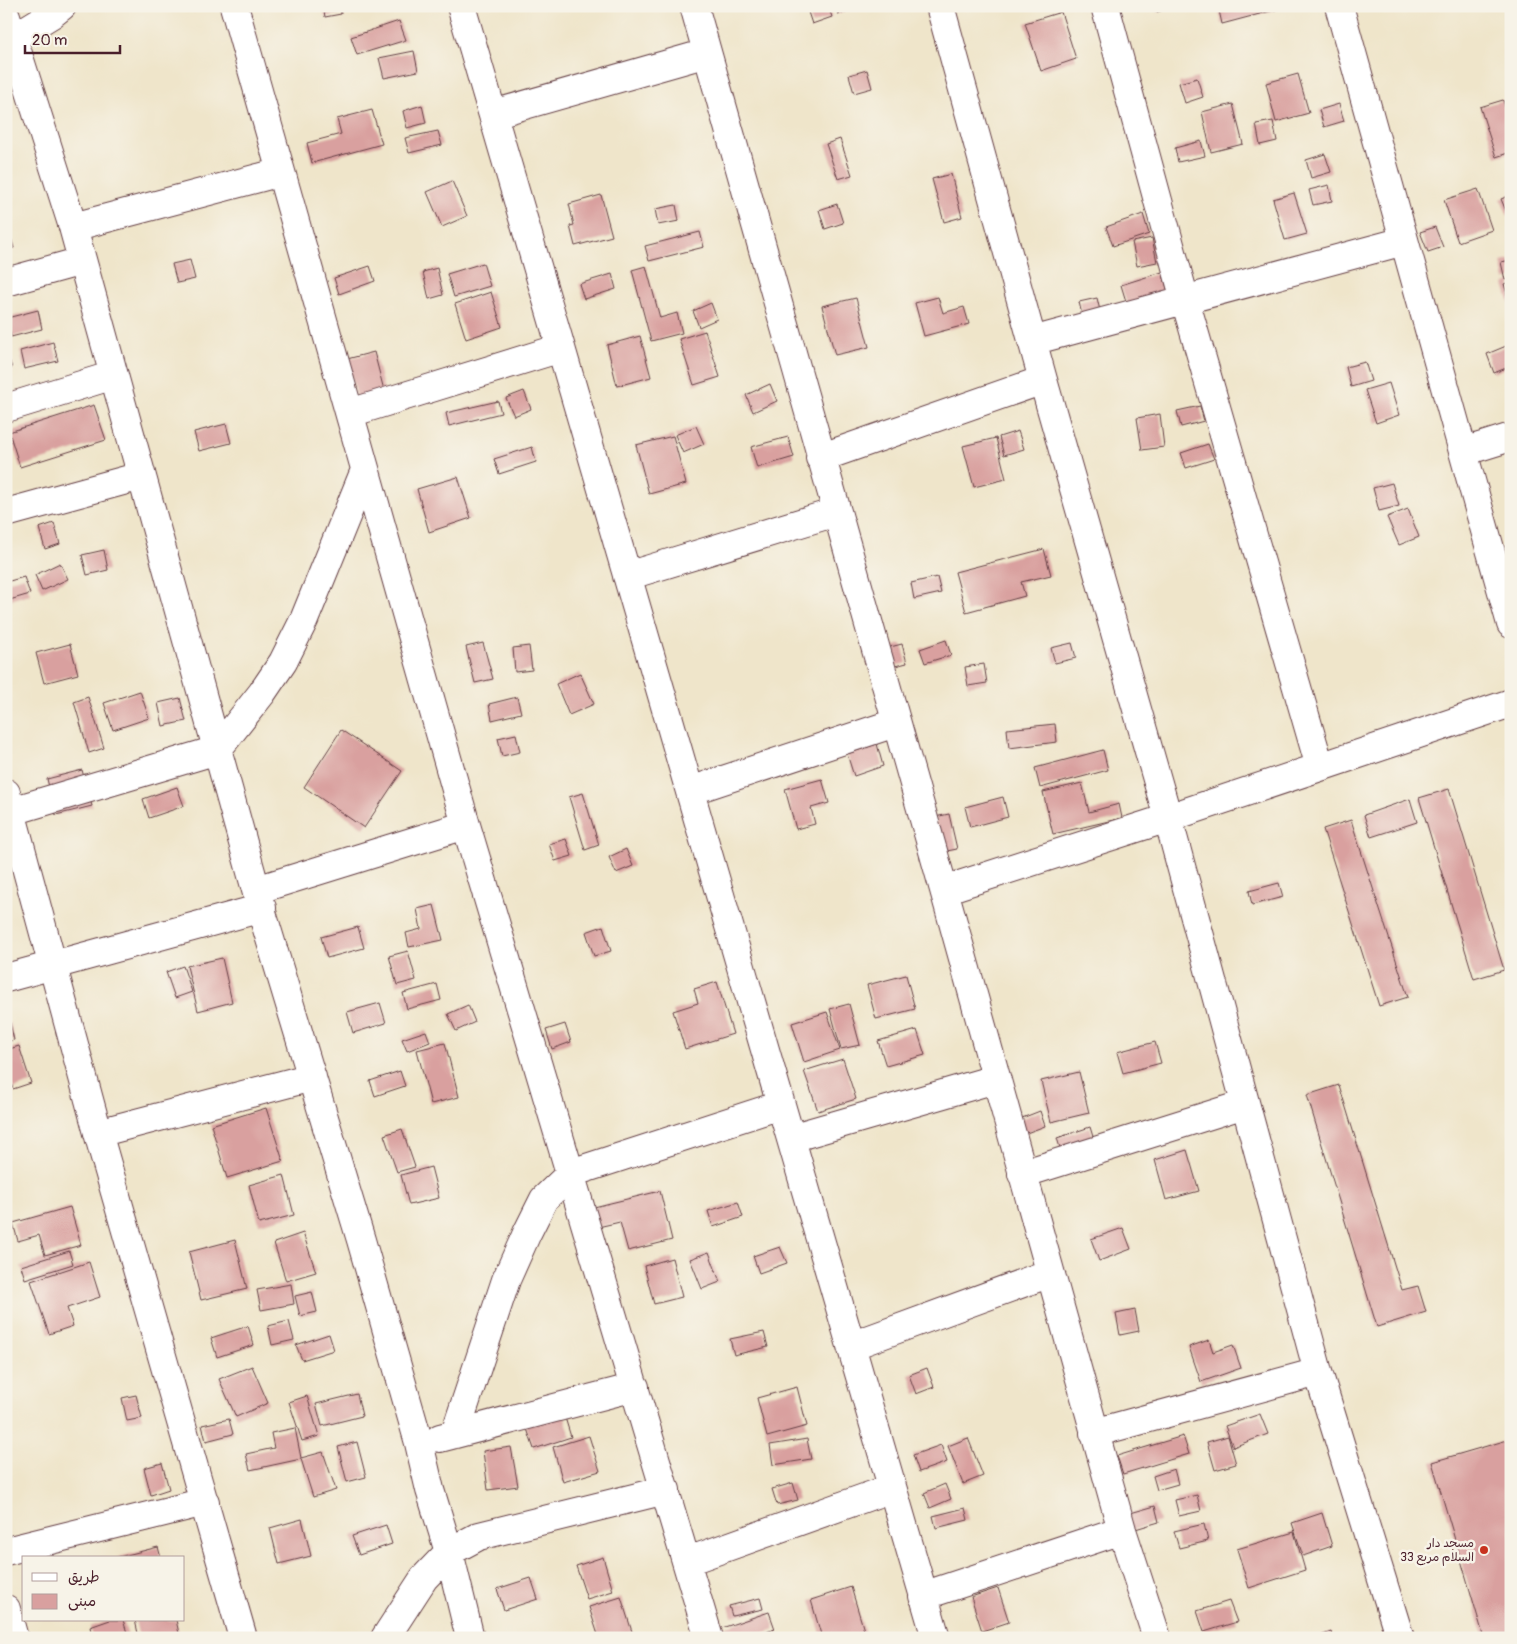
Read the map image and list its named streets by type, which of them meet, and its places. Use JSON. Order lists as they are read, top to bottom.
{
  "places": ["مسجد دار السلام مربع 33"],
  "legend": ["طريق", "مبنى"],
  "scale_bar": "20 m"
}
